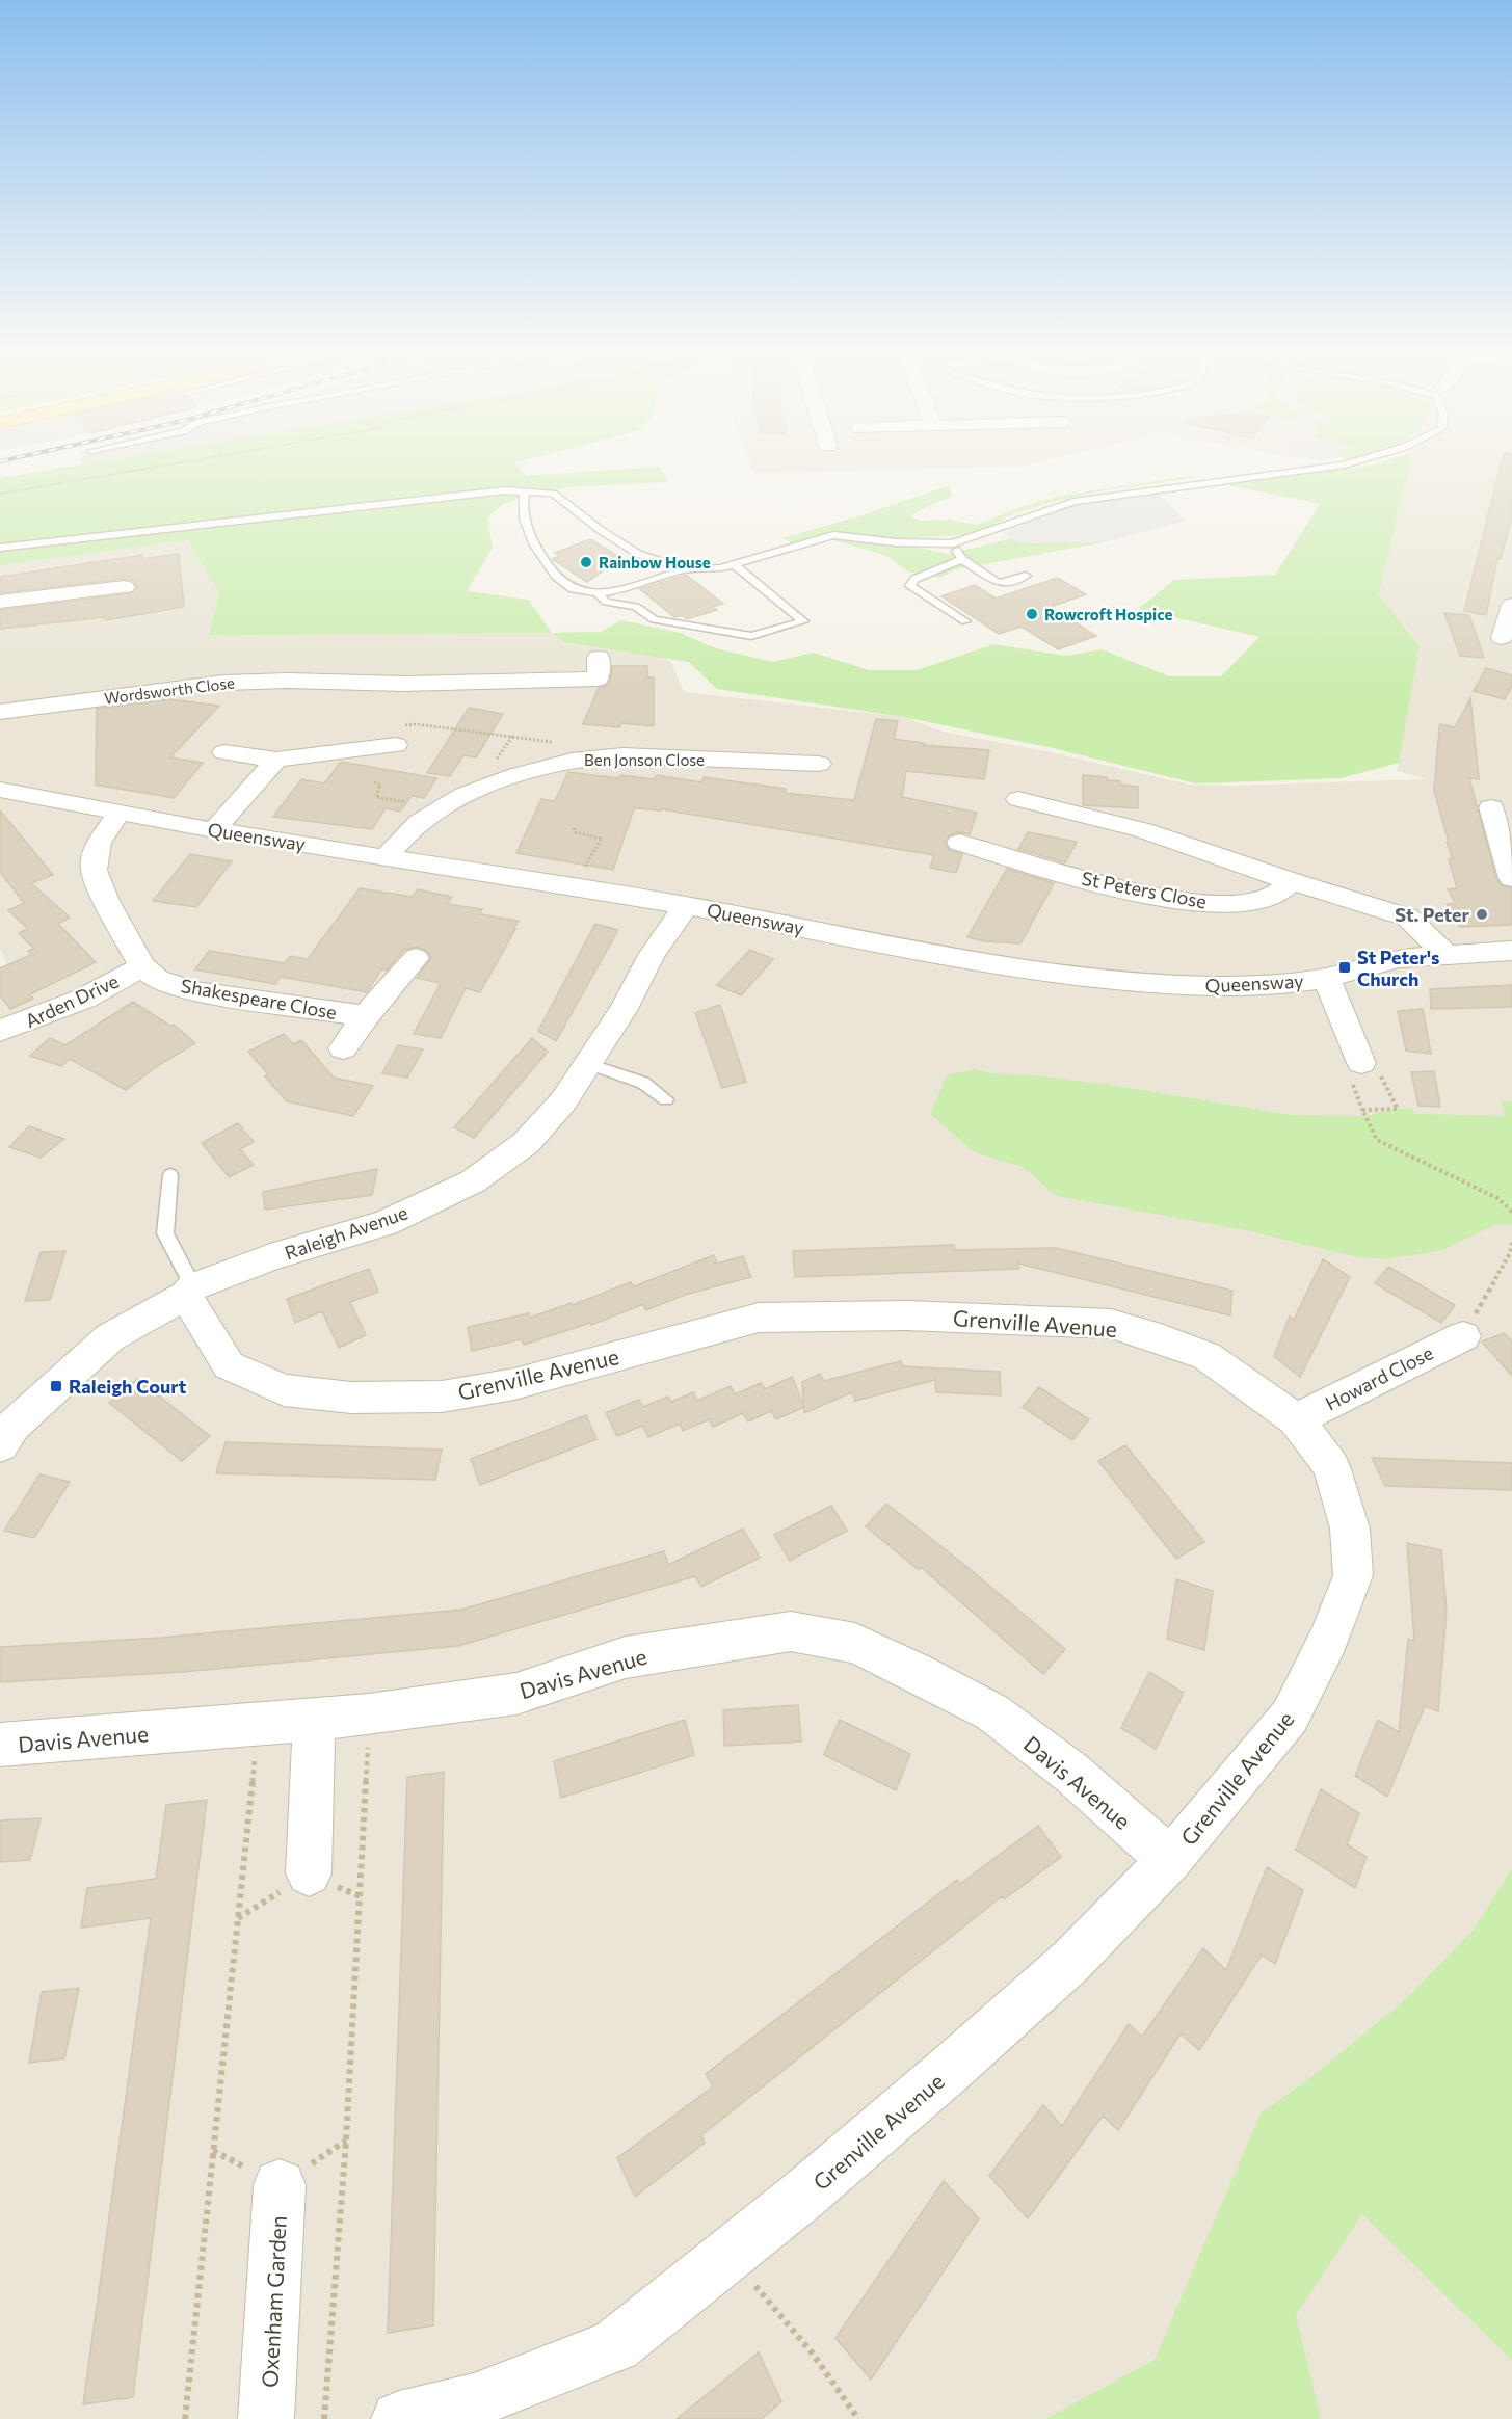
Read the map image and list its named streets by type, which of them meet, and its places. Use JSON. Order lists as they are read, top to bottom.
{
  "streets": {
    "street": [
      "Wordsworth Close",
      "Ben Jonson Close",
      "Queensway",
      "St Peters Close",
      "Shakespeare Close",
      "Arden Drive",
      "Raleigh Avenue",
      "Grenville Avenue",
      "Howard Close",
      "Davis Avenue",
      "Oxenham Garden"
    ]
  },
  "crossings": [
    ["Ben Jonson Close", "Queensway"],
    ["Queensway", "Shakespeare Close"],
    ["Queensway", "Raleigh Avenue"],
    ["Shakespeare Close", "Arden Drive"],
    ["Raleigh Avenue", "Grenville Avenue"],
    ["Grenville Avenue", "Howard Close"],
    ["Grenville Avenue", "Davis Avenue"]
  ],
  "places": {
    "other": ["Rainbow House", "Rowcroft Hospice", "St. Peter"],
    "transit": ["St Peter's Church", "Raleigh Court"]
  }
}
